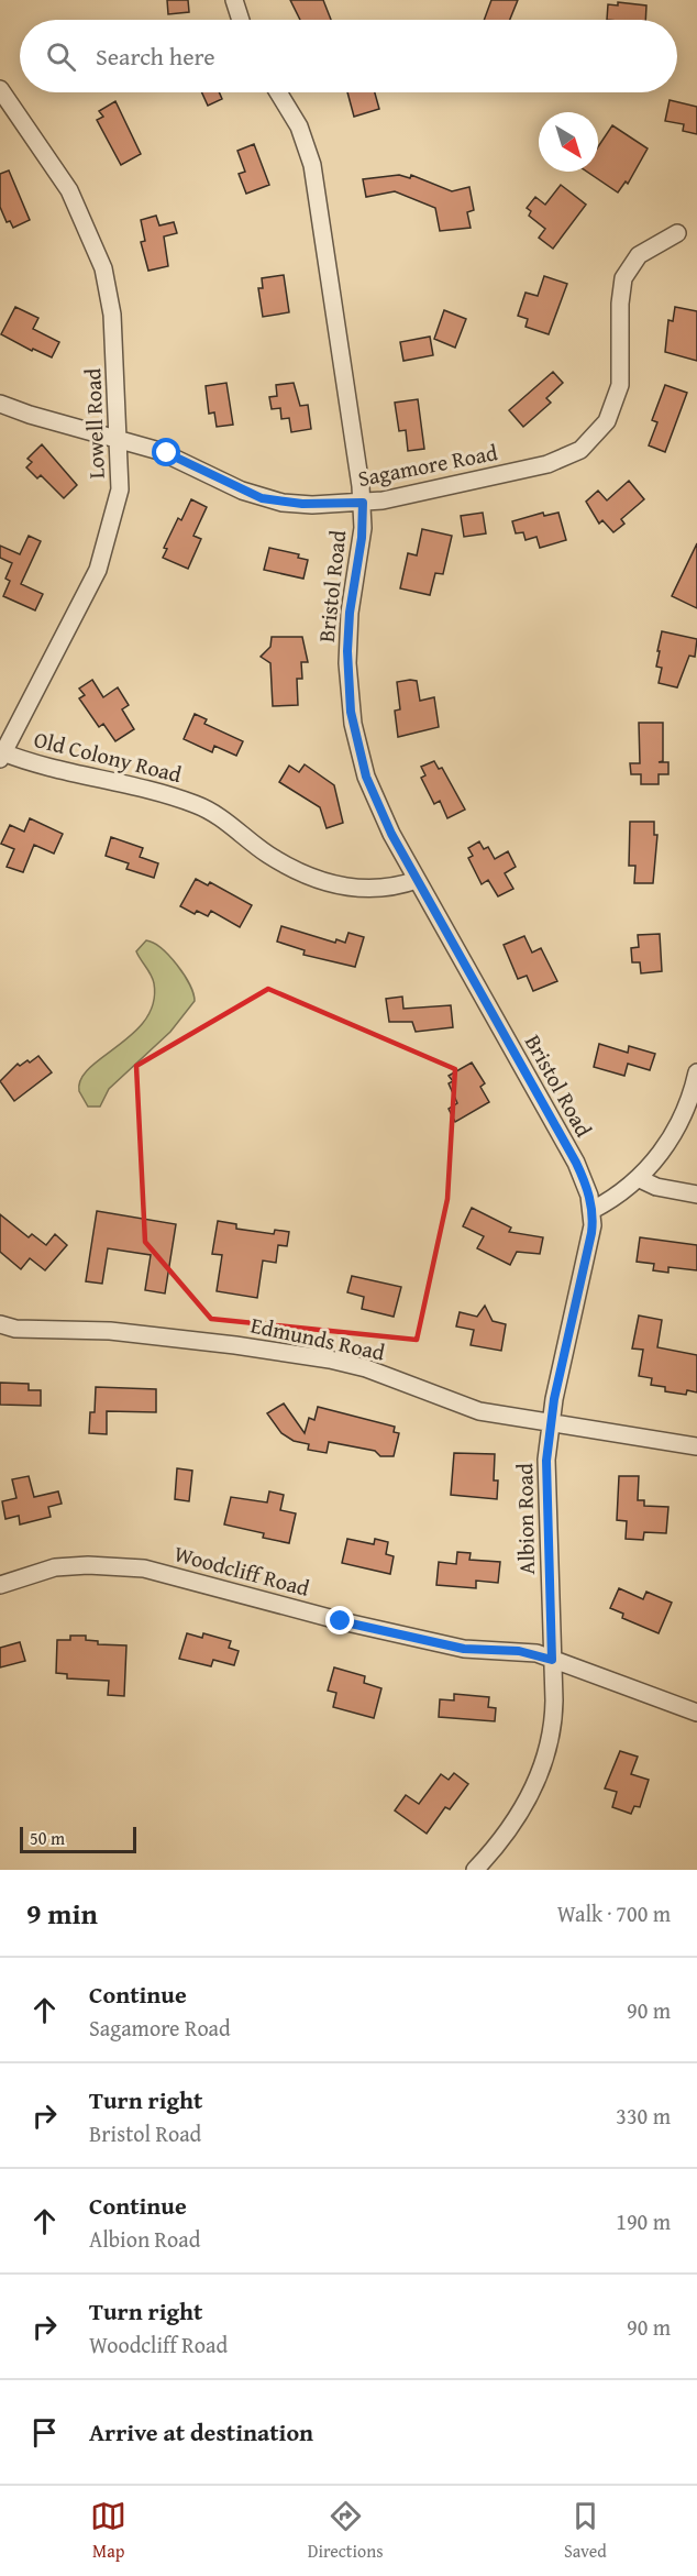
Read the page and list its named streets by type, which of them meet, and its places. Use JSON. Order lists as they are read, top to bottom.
{
  "streets": {
    "street": [
      "Lowell Road",
      "Sagamore Road",
      "Bristol Road",
      "Old Colony Road",
      "Edmunds Road",
      "Albion Road",
      "Woodcliff Road"
    ]
  },
  "crossings": [
    ["Lowell Road", "Sagamore Road"],
    ["Lowell Road", "Old Colony Road"],
    ["Sagamore Road", "Bristol Road"],
    ["Bristol Road", "Old Colony Road"],
    ["Bristol Road", "Albion Road"],
    ["Edmunds Road", "Albion Road"],
    ["Albion Road", "Woodcliff Road"]
  ],
  "scale_bar": "50 m",
  "north": "bottom right",
  "page": {
    "search": "Search here",
    "scale": "50 m",
    "heading": ["9 min", "Walk · 700 m"],
    "list": [
      ["Continue", "Sagamore Road", "90 m"],
      ["Turn right", "Bristol Road", "330 m"],
      ["Continue", "Albion Road", "190 m"],
      ["Turn right", "Woodcliff Road", "90 m"],
      "Arrive at destination"
    ],
    "nav": ["Map", "Directions", "Saved"]
  }
}
